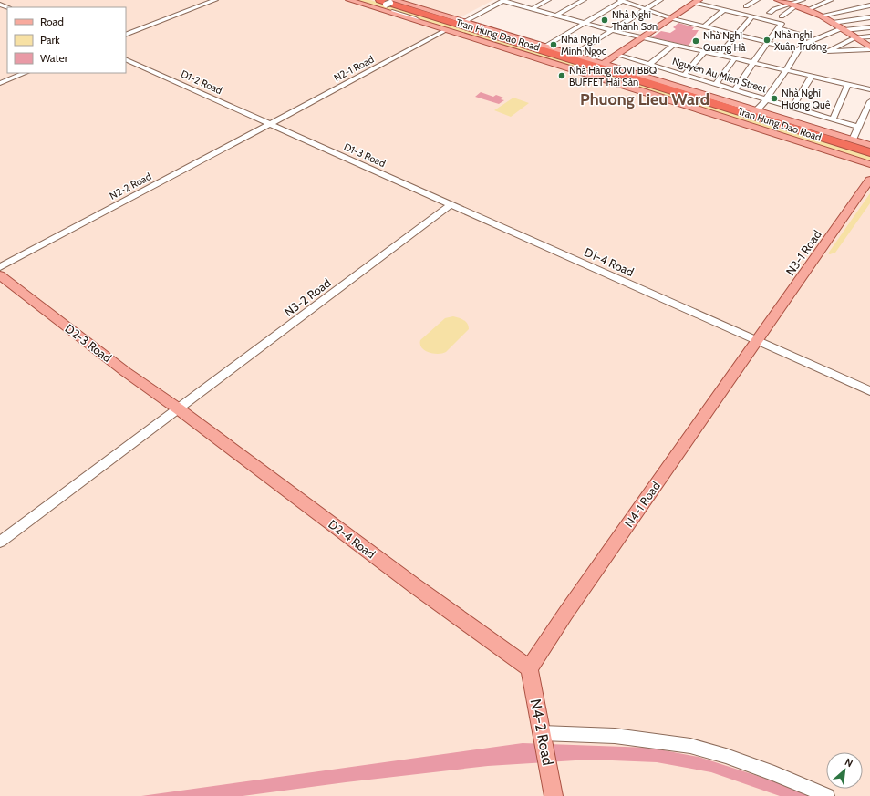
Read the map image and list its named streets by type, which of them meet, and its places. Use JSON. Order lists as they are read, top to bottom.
{
  "streets": {
    "highway": ["Tran Hung Dao Road"],
    "main road": [
      "N3-1 Road",
      "D2-3 Road",
      "N4-1 Road",
      "D2-4 Road",
      "N4-2 Road"
    ],
    "street": [
      "N2-1 Road",
      "Nguyen Au Mien Street",
      "D1-2 Road",
      "D1-3 Road",
      "N2-2 Road",
      "D1-4 Road",
      "N3-2 Road"
    ]
  },
  "crossings": [
    ["Tran Hung Dao Road", "N2-1 Road"],
    ["N2-1 Road", "D1-2 Road"],
    ["N2-1 Road", "D1-3 Road"],
    ["N2-1 Road", "N2-2 Road"],
    ["D1-2 Road", "D1-3 Road"],
    ["D1-2 Road", "N2-2 Road"],
    ["D1-3 Road", "N2-2 Road"],
    ["D1-3 Road", "D1-4 Road"],
    ["D1-3 Road", "N3-2 Road"],
    ["N3-1 Road", "D1-4 Road"],
    ["N3-1 Road", "N4-1 Road"],
    ["D1-4 Road", "N3-2 Road"],
    ["D1-4 Road", "N4-1 Road"],
    ["N3-2 Road", "D2-3 Road"],
    ["N3-2 Road", "D2-4 Road"],
    ["D2-3 Road", "D2-4 Road"],
    ["N4-1 Road", "D2-4 Road"],
    ["N4-1 Road", "N4-2 Road"],
    ["D2-4 Road", "N4-2 Road"]
  ],
  "districts": ["Phuong Lieu Ward"],
  "places": [
    "Nhà Nghỉ Thành Sơn",
    "Nhà nghỉ Xuân Trường",
    "Nhà Nghỉ Quang Hà",
    "Nhà Nghỉ Minh Ngọc",
    "Nhà Hàng KOVI BBQ BUFFET Hải Sản",
    "Nhà Nghỉ Hương Quê"
  ],
  "legend": ["Road", "Park", "Water"],
  "north": "top right"
}
